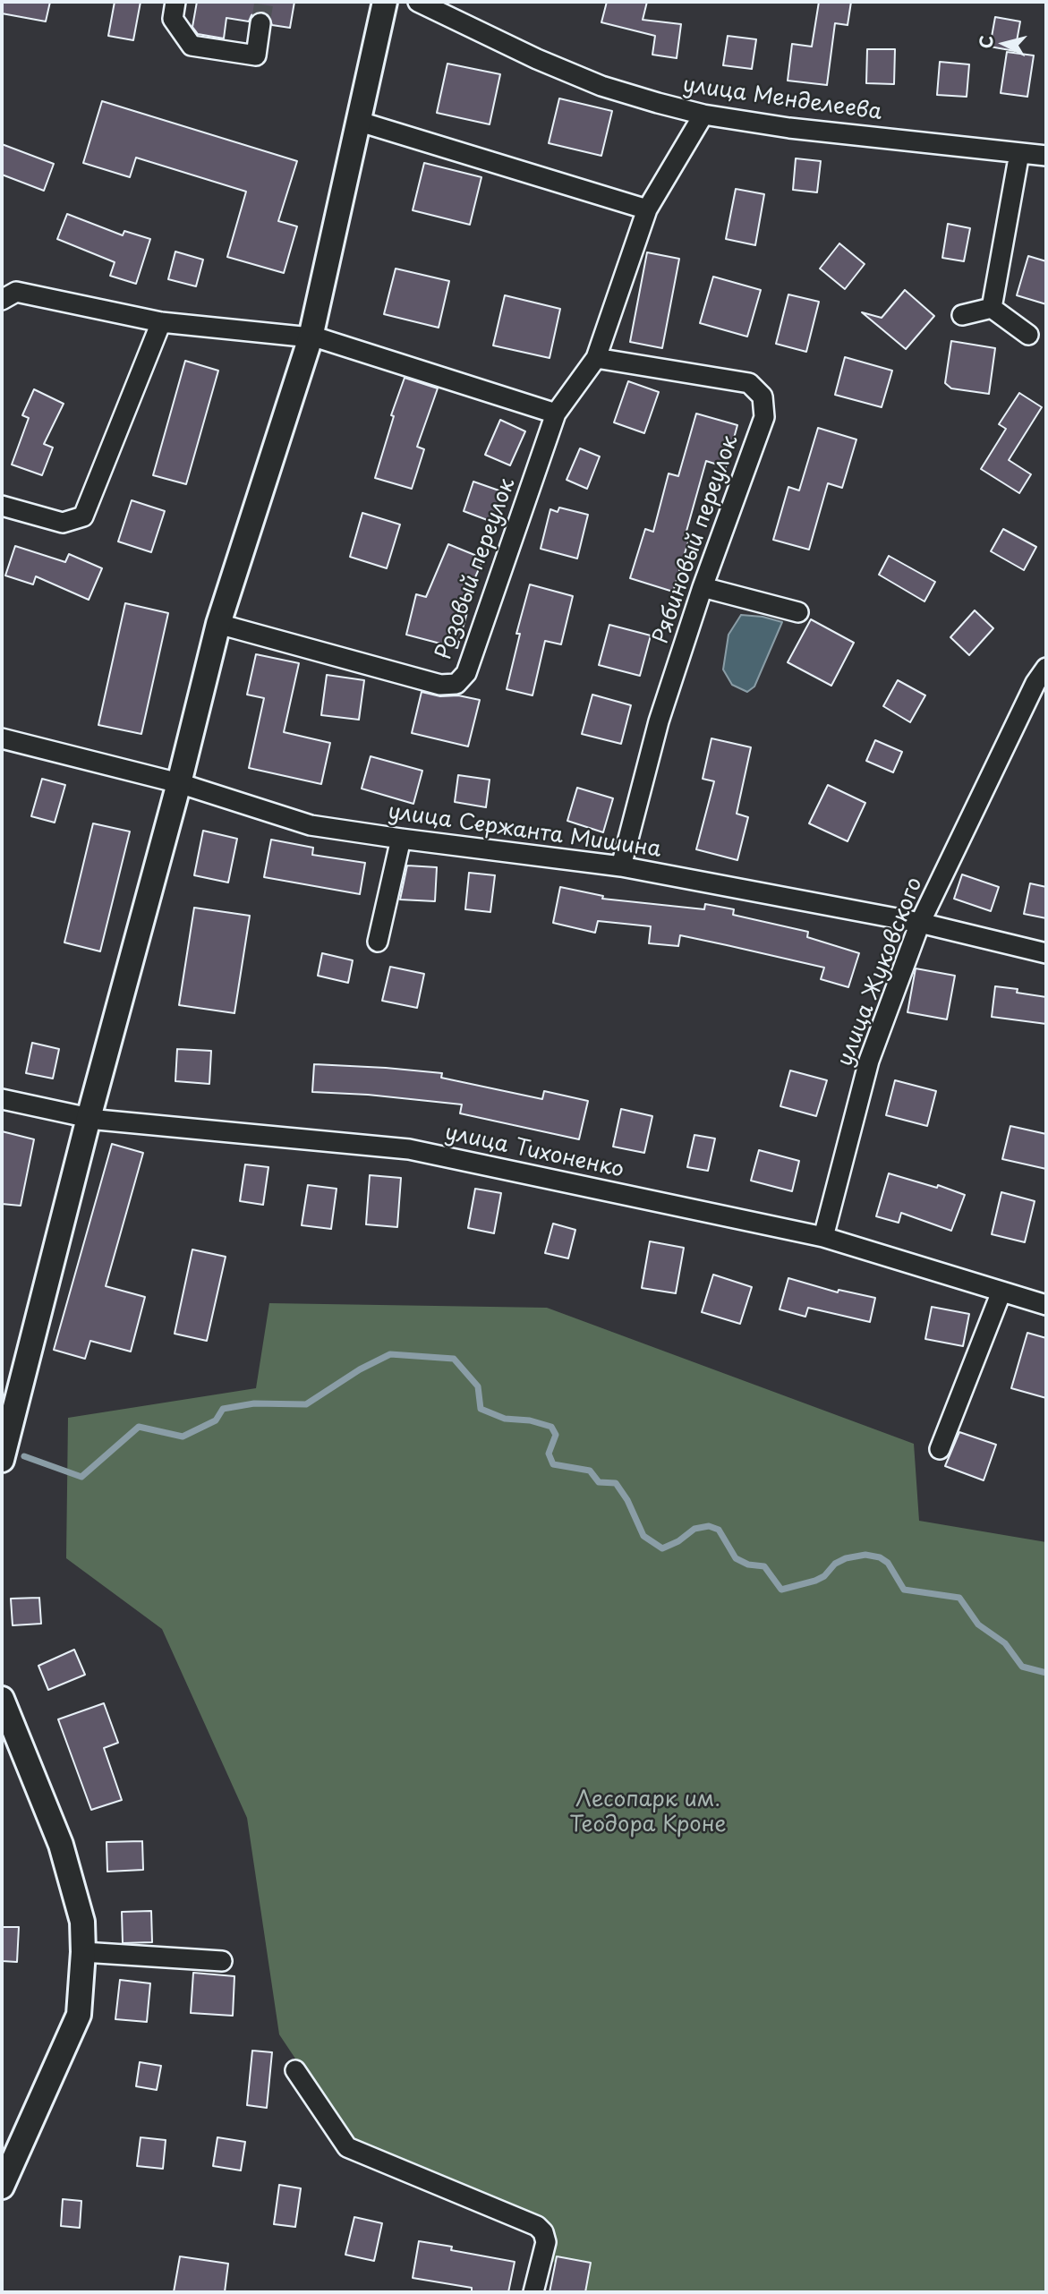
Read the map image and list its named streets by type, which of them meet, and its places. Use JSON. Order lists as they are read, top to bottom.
{
  "streets": {
    "street": [
      "улица Менделеева",
      "Рябиновый переулок",
      "Розовый переулок",
      "улица Сержанта Мишина",
      "улица Жуковского",
      "улица Тихоненко"
    ]
  },
  "crossings": [
    ["улица Менделеева", "Розовый переулок"],
    ["Рябиновый переулок", "Розовый переулок"],
    ["Рябиновый переулок", "улица Сержанта Мишина"],
    ["улица Сержанта Мишина", "улица Жуковского"],
    ["улица Жуковского", "улица Тихоненко"]
  ],
  "parks": ["Лесопарк им. Теодора Кроне"],
  "north": "left"
}
